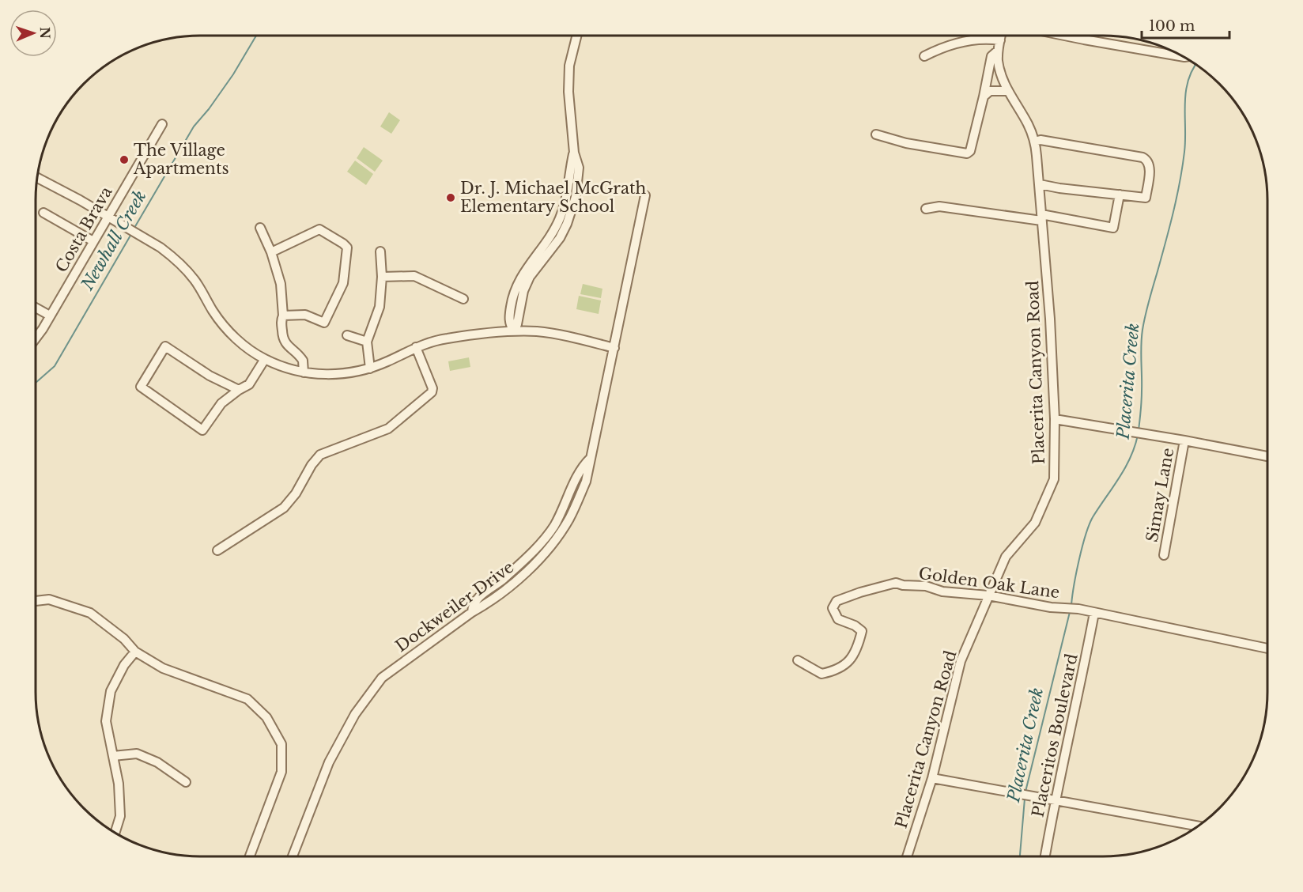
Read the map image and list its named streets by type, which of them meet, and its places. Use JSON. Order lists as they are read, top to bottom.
{
  "streets": {
    "street": [
      "Costa Brava",
      "Placerita Canyon Road",
      "Simay Lane",
      "Golden Oak Lane",
      "Dockweiler Drive",
      "Placeritos Boulevard"
    ]
  },
  "crossings": [
    ["Placerita Canyon Road", "Golden Oak Lane"],
    ["Golden Oak Lane", "Placeritos Boulevard"]
  ],
  "water": ["Newhall Creek", "Placerita Creek"],
  "places": ["The Village Apartments", "Dr. J. Michael McGrath Elementary School"],
  "scale_bar": "100 m",
  "north": "right"
}
